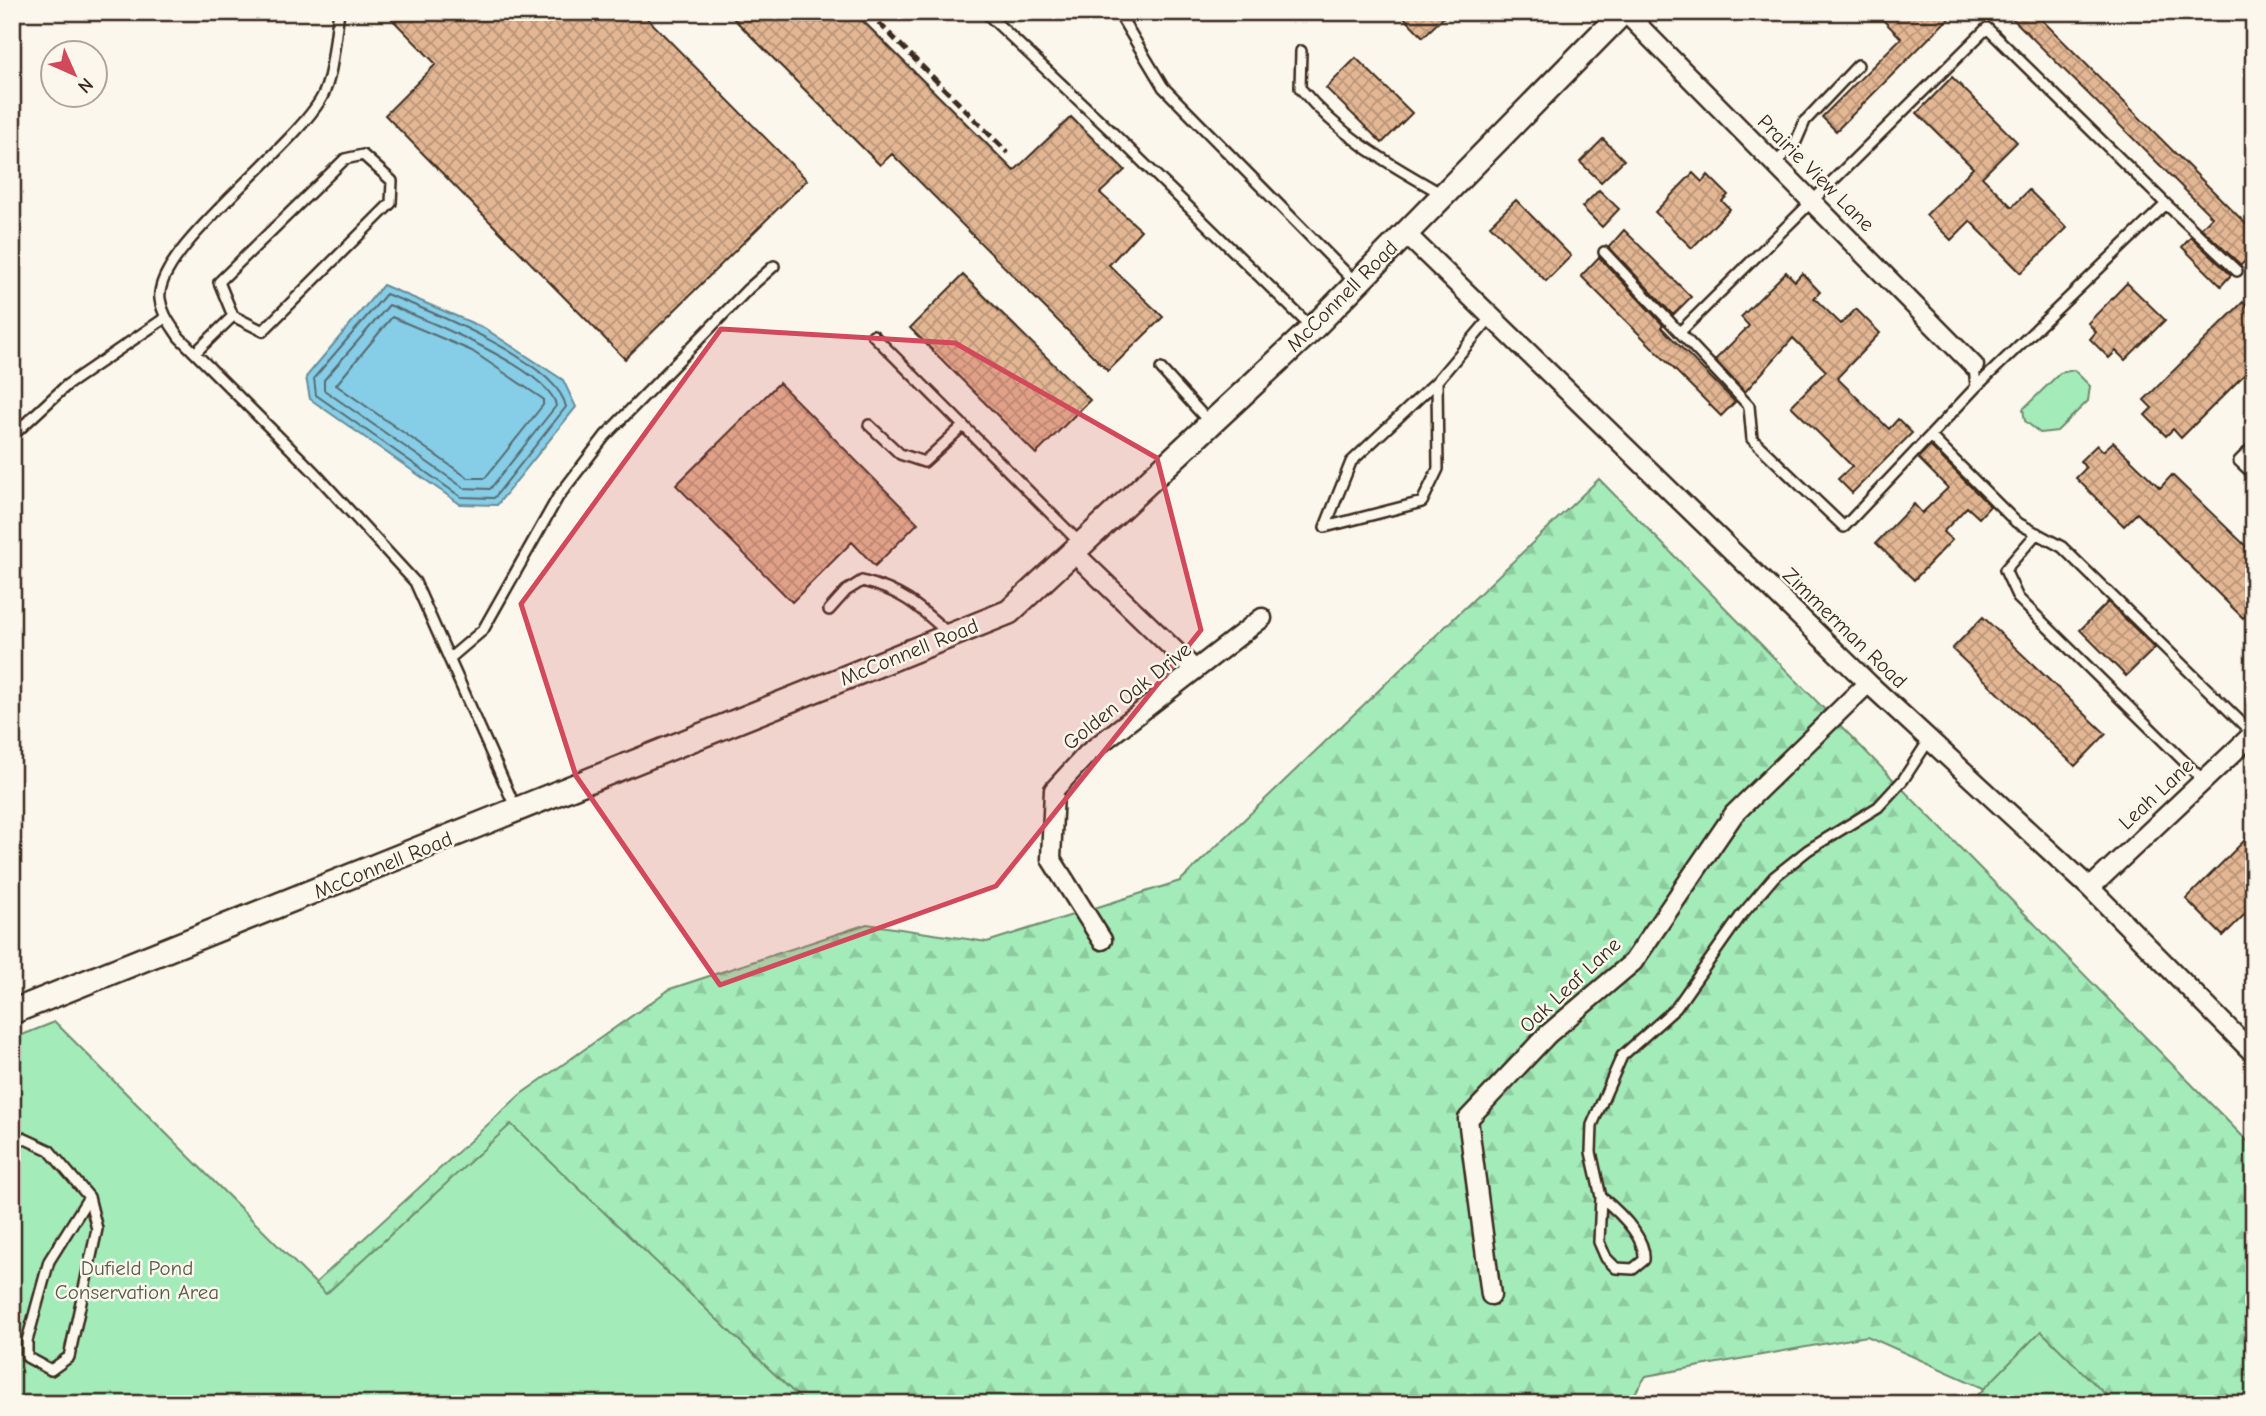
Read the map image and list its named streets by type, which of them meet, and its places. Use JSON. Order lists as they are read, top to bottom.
{
  "streets": {
    "street": [
      "Prairie View Lane",
      "McConnell Road",
      "Zimmerman Road",
      "Golden Oak Drive",
      "Leah Lane",
      "Oak Leaf Lane"
    ]
  },
  "crossings": [
    ["Prairie View Lane", "McConnell Road"],
    ["McConnell Road", "Zimmerman Road"],
    ["Zimmerman Road", "Leah Lane"],
    ["Zimmerman Road", "Oak Leaf Lane"]
  ],
  "parks": ["Dufield Pond Conservation Area"],
  "north": "bottom right"
}
